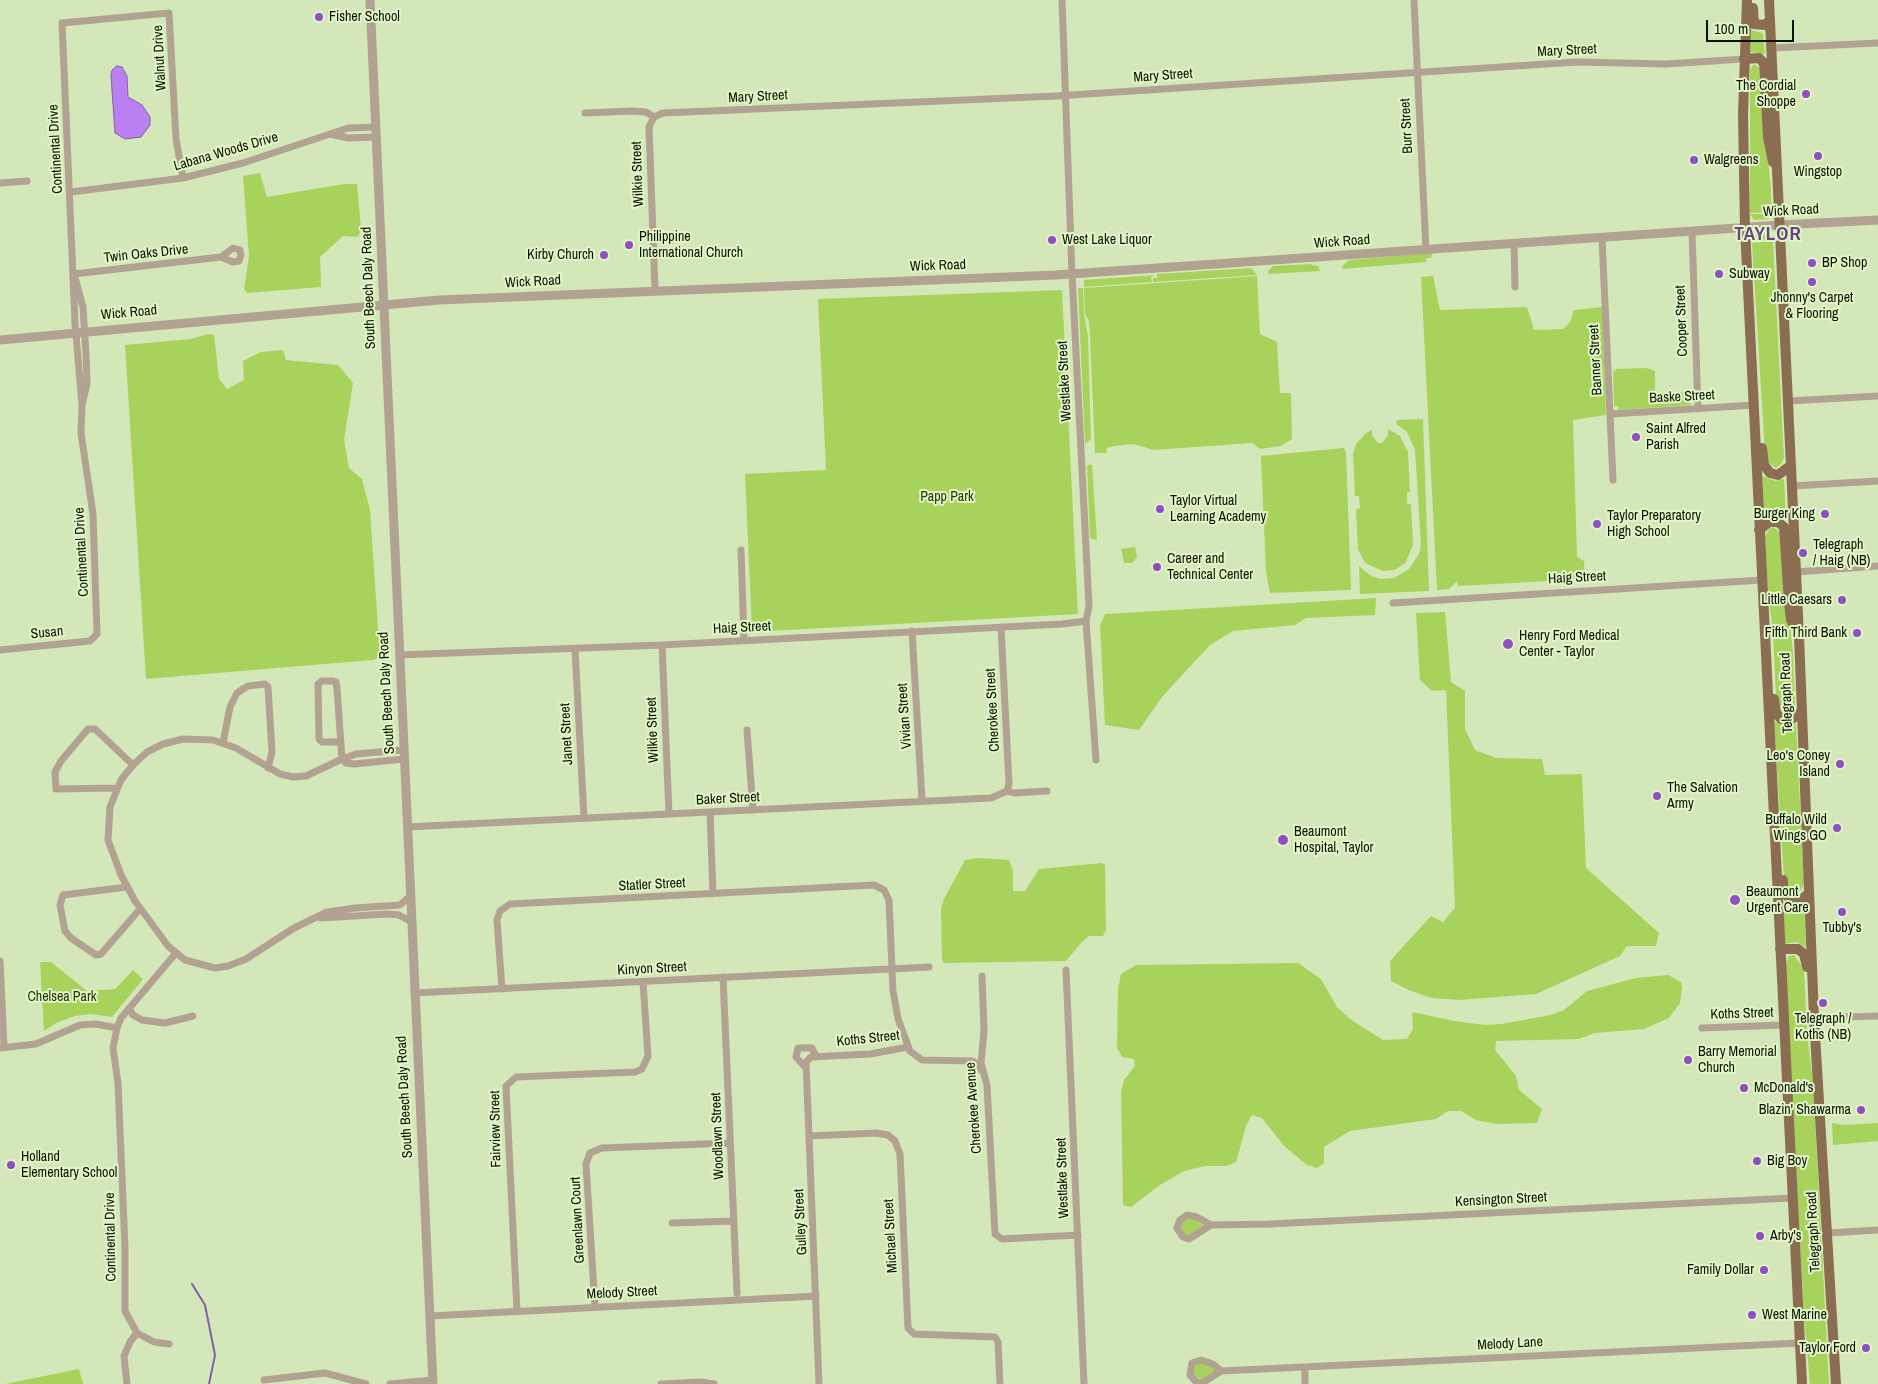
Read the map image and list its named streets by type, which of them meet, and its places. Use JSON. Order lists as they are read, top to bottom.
{
  "streets": {
    "main road": ["Telegraph Road"],
    "street": [
      "Mary Street",
      "Walnut Drive",
      "Burr Street",
      "Continental Drive",
      "Labana Woods Drive",
      "Wilkie Street",
      "Wick Road",
      "Twin Oaks Drive",
      "South Beech Daly Road",
      "Cooper Street",
      "Banner Street",
      "Westlake Street",
      "Baske Street",
      "Haig Street",
      "Susan",
      "Cherokee Street",
      "Vivian Street",
      "Janet Street",
      "Baker Street",
      "Statler Street",
      "Kinyon Street",
      "Koths Street",
      "Cherokee Avenue",
      "Fairview Street",
      "Woodlawn Street",
      "Kensington Street",
      "Greenlawn Court",
      "Gulley Street",
      "Michael Street",
      "Melody Street",
      "Melody Lane"
    ]
  },
  "crossings": [
    ["Mary Street", "Burr Street"],
    ["Mary Street", "Wilkie Street"],
    ["Mary Street", "Westlake Street"],
    ["Mary Street", "Telegraph Road"],
    ["Walnut Drive", "Continental Drive"],
    ["Walnut Drive", "Labana Woods Drive"],
    ["Burr Street", "Wick Road"],
    ["Continental Drive", "Labana Woods Drive"],
    ["Continental Drive", "Wick Road"],
    ["Continental Drive", "Twin Oaks Drive"],
    ["Continental Drive", "Susan"],
    ["Labana Woods Drive", "South Beech Daly Road"],
    ["Wilkie Street", "Wick Road"],
    ["Wilkie Street", "Haig Street"],
    ["Wilkie Street", "Baker Street"],
    ["Wick Road", "South Beech Daly Road"],
    ["Wick Road", "Cooper Street"],
    ["Wick Road", "Banner Street"],
    ["Wick Road", "Westlake Street"],
    ["Wick Road", "Telegraph Road"],
    ["South Beech Daly Road", "Haig Street"],
    ["South Beech Daly Road", "Baker Street"],
    ["South Beech Daly Road", "Kinyon Street"],
    ["South Beech Daly Road", "Melody Street"],
    ["Cooper Street", "Baske Street"],
    ["Banner Street", "Baske Street"],
    ["Westlake Street", "Haig Street"],
    ["Westlake Street", "Cherokee Avenue"],
    ["Baske Street", "Telegraph Road"],
    ["Haig Street", "Telegraph Road"],
    ["Haig Street", "Cherokee Street"],
    ["Haig Street", "Vivian Street"],
    ["Haig Street", "Janet Street"],
    ["Telegraph Road", "Koths Street"],
    ["Telegraph Road", "Kensington Street"],
    ["Telegraph Road", "Melody Lane"],
    ["Cherokee Street", "Baker Street"],
    ["Vivian Street", "Baker Street"],
    ["Janet Street", "Baker Street"],
    ["Statler Street", "Kinyon Street"],
    ["Kinyon Street", "Fairview Street"],
    ["Kinyon Street", "Woodlawn Street"],
    ["Koths Street", "Cherokee Avenue"],
    ["Koths Street", "Gulley Street"],
    ["Fairview Street", "Melody Street"],
    ["Woodlawn Street", "Greenlawn Court"],
    ["Greenlawn Court", "Melody Street"],
    ["Gulley Street", "Michael Street"],
    ["Gulley Street", "Melody Street"]
  ],
  "districts": ["TAYLOR"],
  "parks": ["Papp Park", "Chelsea Park"],
  "places": [
    "Fisher School",
    "The Cordial Shoppe",
    "Wingstop",
    "Walgreens",
    "West Lake Liquor",
    "Philippine International Church",
    "Kirby Church",
    "BP Shop",
    "Subway",
    "Jhonny's Carpet & Flooring",
    "Saint Alfred Parish",
    "Taylor Virtual Learning Academy",
    "Burger King",
    "Taylor Preparatory High School",
    "Telegraph / Haig (NB)",
    "Career and Technical Center",
    "Little Caesars",
    "Fifth Third Bank",
    "Henry Ford Medical Center - Taylor",
    "Leo's Coney Island",
    "The Salvation Army",
    "Buffalo Wild Wings GO",
    "Beaumont Hospital, Taylor",
    "Beaumont Urgent Care",
    "Tubby's",
    "Telegraph / Koths (NB)",
    "Barry Memorial Church",
    "McDonald's",
    "Blazin' Shawarma",
    "Big Boy",
    "Holland Elementary School",
    "Arby's",
    "Family Dollar",
    "West Marine",
    "Taylor Ford"
  ],
  "scale_bar": "100 m"
}
